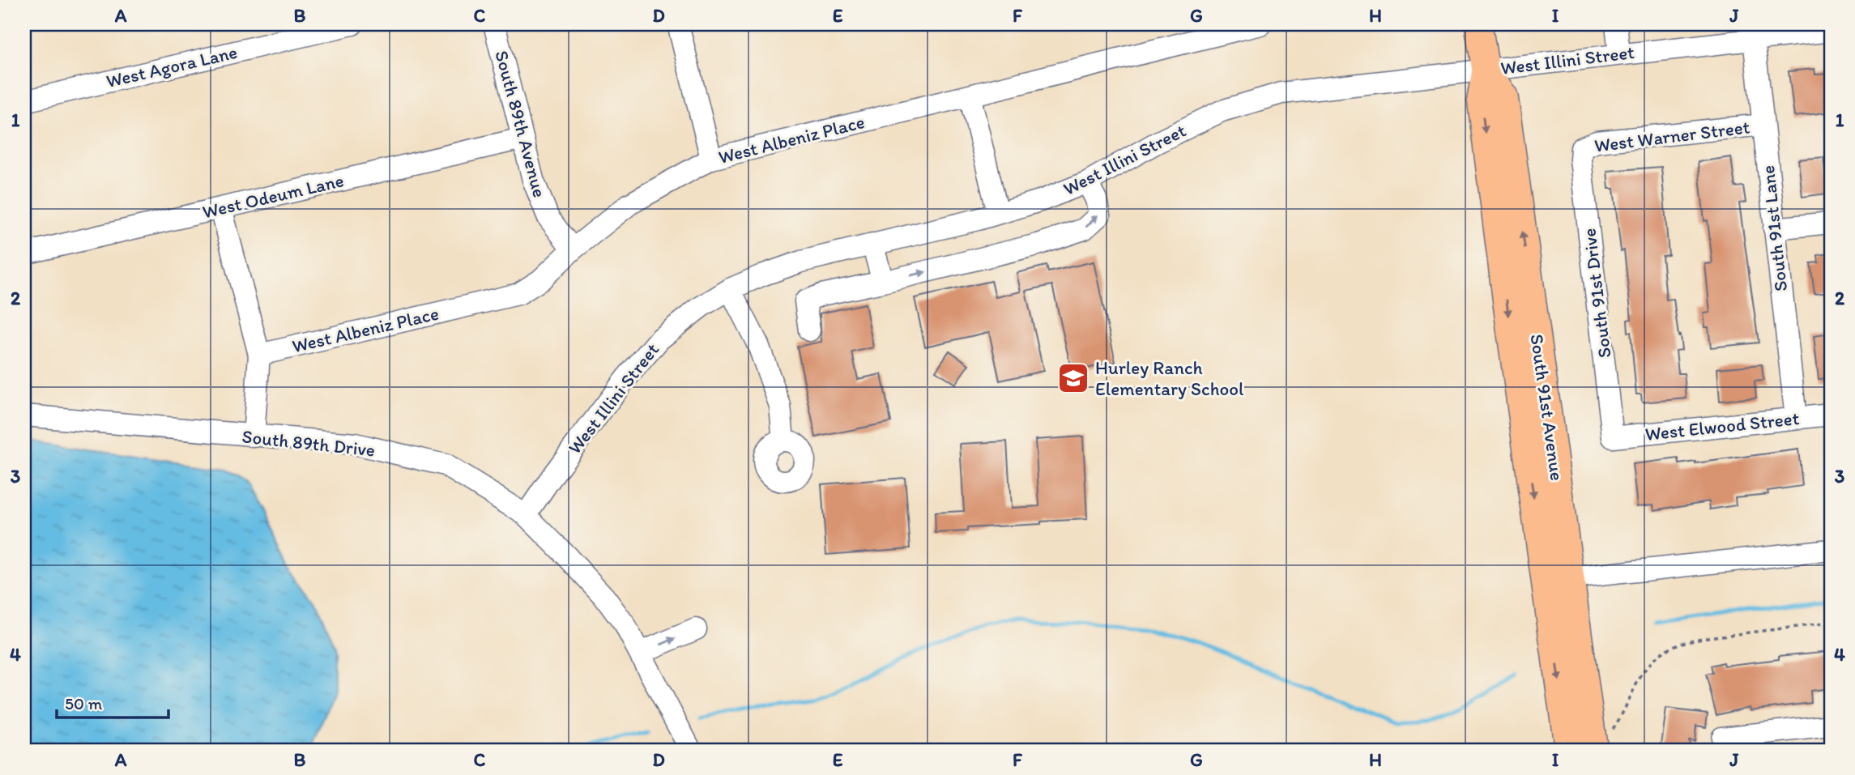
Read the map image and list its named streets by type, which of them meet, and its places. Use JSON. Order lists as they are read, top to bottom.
{
  "streets": {
    "main road": ["South 91st Avenue"],
    "street": [
      "West Illini Street",
      "West Agora Lane",
      "South 89th Avenue",
      "West Warner Street",
      "West Albeniz Place",
      "West Odeum Lane",
      "South 91st Lane",
      "South 91st Drive",
      "West Elwood Street",
      "South 89th Drive"
    ]
  },
  "crossings": [
    ["West Illini Street", "South 91st Lane"],
    ["West Illini Street", "South 91st Avenue"],
    ["West Illini Street", "South 89th Drive"],
    ["South 89th Avenue", "West Albeniz Place"],
    ["South 89th Avenue", "West Odeum Lane"],
    ["West Warner Street", "South 91st Lane"],
    ["West Warner Street", "South 91st Drive"],
    ["South 91st Lane", "West Elwood Street"],
    ["South 91st Drive", "West Elwood Street"]
  ],
  "places": {
    "school or university": ["Hurley Ranch Elementary School"]
  },
  "scale_bar": "50 m",
  "grid": {
    "columns": [
      "A",
      "B",
      "C",
      "D",
      "E",
      "F",
      "G",
      "H",
      "I",
      "J"
    ],
    "rows": [
      "1",
      "2",
      "3",
      "4"
    ]
  }
}
